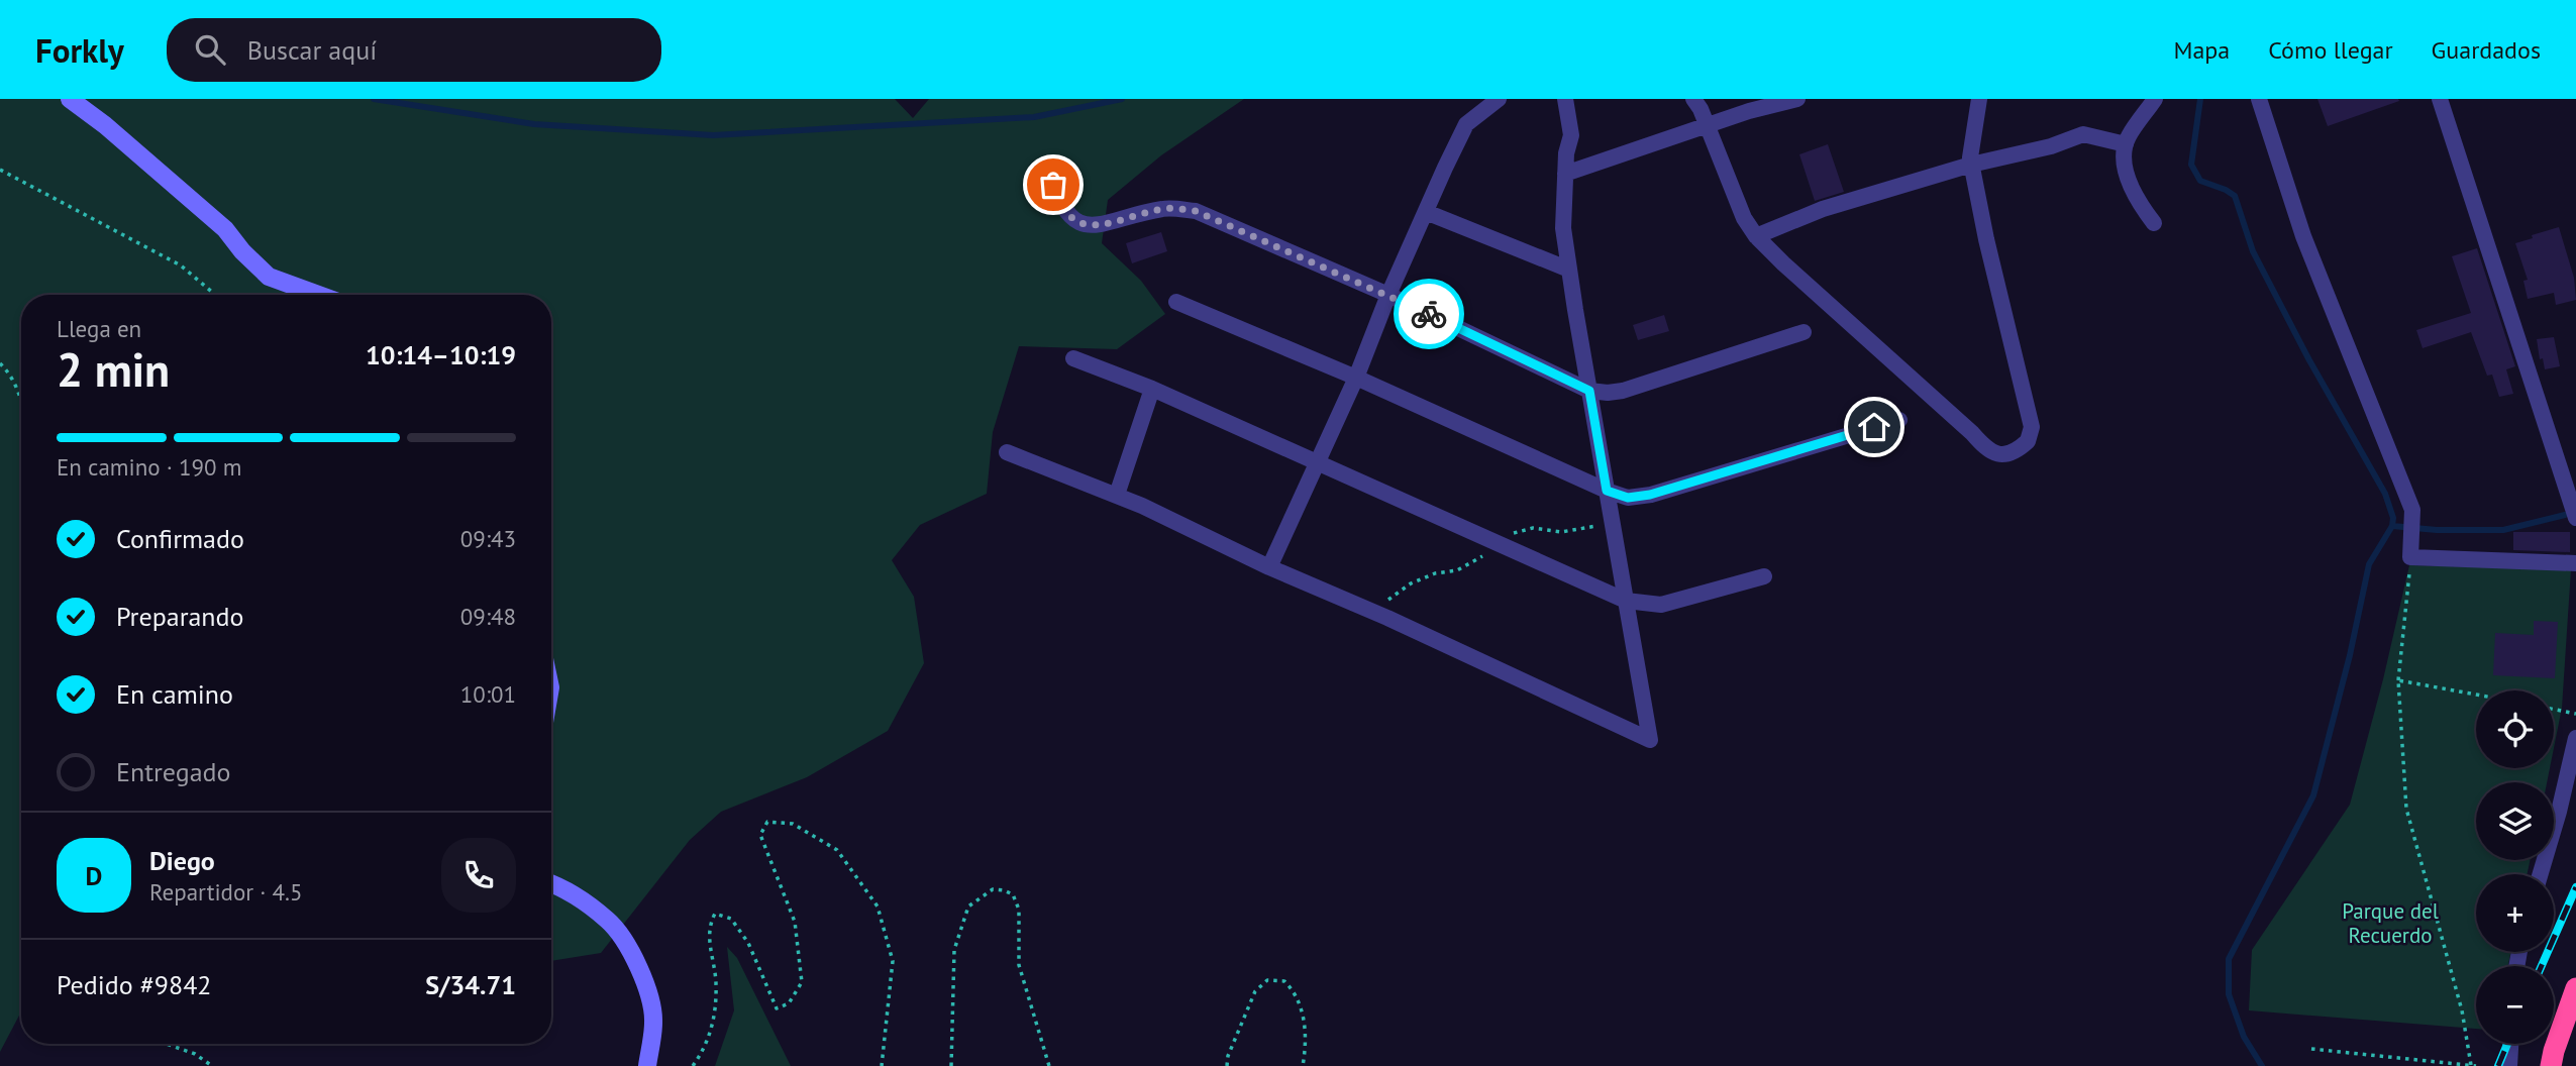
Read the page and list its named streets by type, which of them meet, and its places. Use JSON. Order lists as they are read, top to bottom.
{
  "parks": ["Parque del Recuerdo"],
  "page": {
    "header": "Forkly",
    "search": "Buscar aquí",
    "nav": ["Mapa", "Cómo llegar", "Guardados"],
    "heading": ["2 min", "Llega en", "10:14–10:19"],
    "panel": [
      "Diego",
      "Repartidor · 4.5",
      "Pedido #9842",
      "S/34.71"
    ],
    "bar": "En camino · 190 m",
    "list": [
      ["Confirmado", "09:43"],
      ["Preparando", "09:48"],
      ["En camino", "10:01"],
      "Entregado"
    ],
    "map_buttons": ["+", "−"],
    "round": "D"
  }
}
